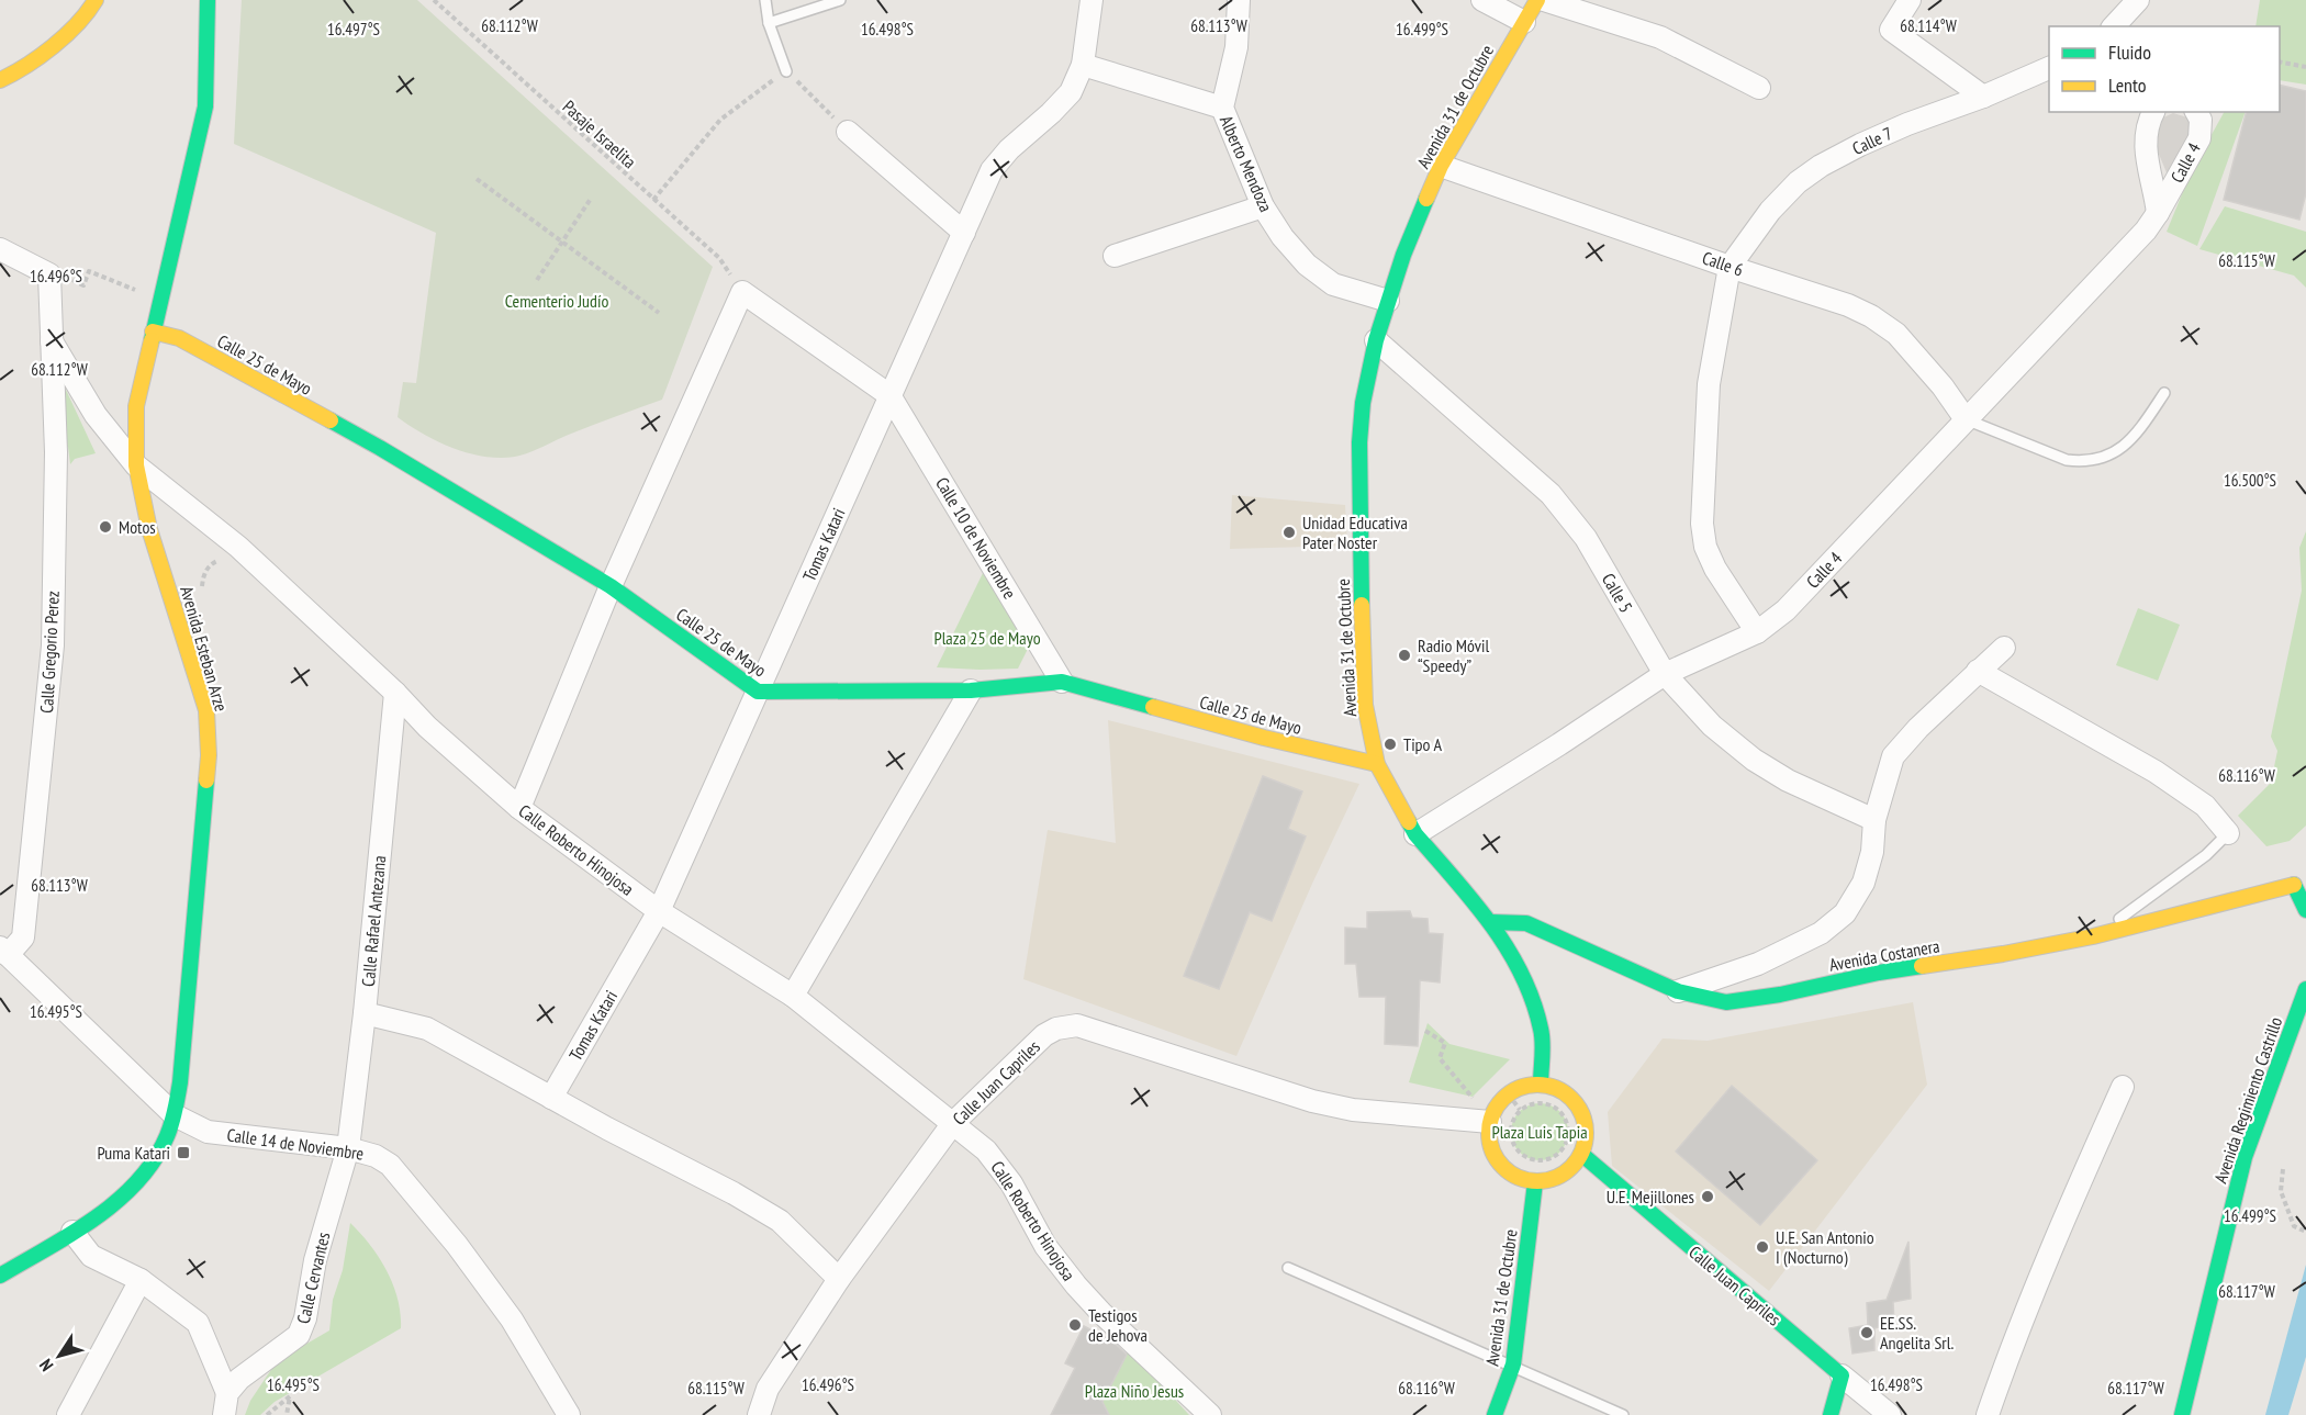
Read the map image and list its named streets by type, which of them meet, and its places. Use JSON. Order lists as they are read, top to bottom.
{
  "streets": {
    "main road": [
      "Avenida 31 de Octubre",
      "Calle 25 de Mayo",
      "Avenida Esteban Arze",
      "Avenida Costanera",
      "Calle Juan Capriles",
      "Avenida Regimiento Castrillo"
    ],
    "street": [
      "Calle 7",
      "Calle 4",
      "Alberto Mendoza",
      "Calle 6",
      "Calle 10 de Noviembre",
      "Tomas Katari",
      "Calle 5",
      "Calle Gregorio Perez",
      "Calle Roberto Hinojosa",
      "Calle Rafael Antezana",
      "Calle 14 de Noviembre",
      "Calle Cervantes"
    ],
    "path": ["Pasaje Israelita"]
  },
  "crossings": [
    ["Avenida 31 de Octubre", "Calle 4"],
    ["Avenida 31 de Octubre", "Alberto Mendoza"],
    ["Avenida 31 de Octubre", "Calle 6"],
    ["Avenida 31 de Octubre", "Calle 25 de Mayo"],
    ["Avenida 31 de Octubre", "Calle 5"],
    ["Avenida 31 de Octubre", "Avenida Costanera"],
    ["Calle 7", "Calle 6"],
    ["Calle 4", "Calle 6"],
    ["Calle 4", "Calle 5"],
    ["Calle 25 de Mayo", "Calle 10 de Noviembre"],
    ["Calle 25 de Mayo", "Tomas Katari"],
    ["Calle 25 de Mayo", "Avenida Esteban Arze"],
    ["Calle 10 de Noviembre", "Tomas Katari"],
    ["Tomas Katari", "Calle Roberto Hinojosa"],
    ["Avenida Esteban Arze", "Calle Roberto Hinojosa"],
    ["Avenida Esteban Arze", "Calle 14 de Noviembre"],
    ["Calle Gregorio Perez", "Calle Roberto Hinojosa"],
    ["Calle Gregorio Perez", "Calle 14 de Noviembre"],
    ["Calle Roberto Hinojosa", "Calle Rafael Antezana"],
    ["Calle Roberto Hinojosa", "Calle Juan Capriles"],
    ["Calle Rafael Antezana", "Calle 14 de Noviembre"],
    ["Calle Rafael Antezana", "Calle Cervantes"],
    ["Calle 14 de Noviembre", "Calle Cervantes"]
  ],
  "parks": [
    "Cementerio Judío",
    "Plaza 25 de Mayo",
    "Plaza Luis Tapia",
    "Plaza Niño Jesus"
  ],
  "places": {
    "other": [
      "Motos",
      "Unidad Educativa Pater Noster",
      "Radio Móvil “Speedy”",
      "Tipo A",
      "U.E. Mejillones",
      "U.E. San Antonio I (Nocturno)",
      "Testigos de Jehova",
      "EE.SS. Angelita Srl."
    ],
    "transit": ["Puma Katari"]
  },
  "legend": ["Fluido", "Lento"],
  "north": "bottom left",
  "coordinates": [
    "68.112°W",
    "68.113°W",
    "68.114°W",
    "16.497°S",
    "16.498°S",
    "16.499°S",
    "68.115°W",
    "16.496°S",
    "16.500°S",
    "68.116°W",
    "16.495°S",
    "68.117°W"
  ]
}
